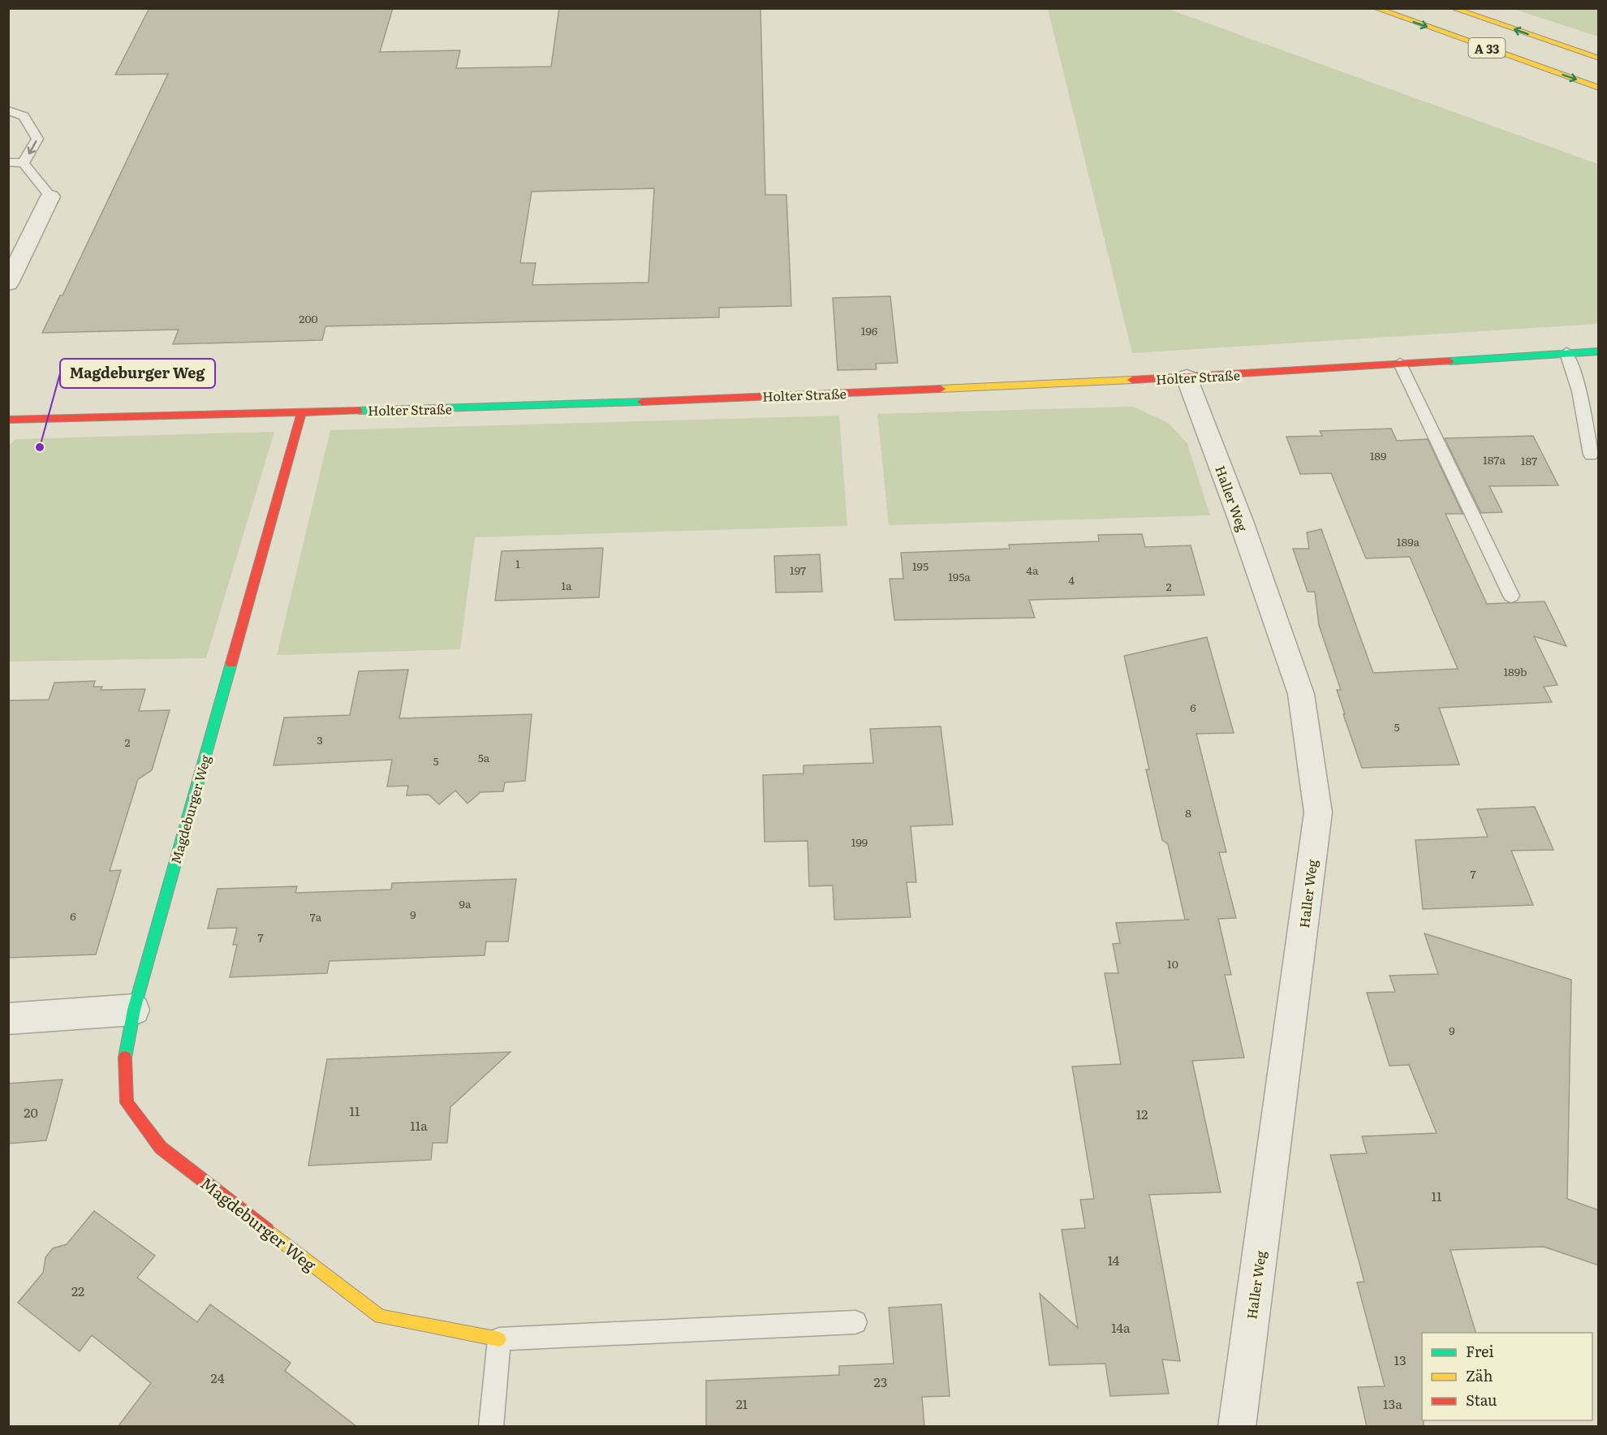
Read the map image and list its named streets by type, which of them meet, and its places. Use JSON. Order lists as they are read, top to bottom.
{
  "streets": {
    "main road": ["A 33", "Holter Straße", "Magdeburger Weg"],
    "street": ["Haller Weg"]
  },
  "crossings": [
    ["Holter Straße", "Haller Weg"],
    ["Holter Straße", "Magdeburger Weg"]
  ],
  "places": ["Magdeburger Weg"],
  "house_numbers": [
    "200",
    "196",
    "189",
    "187a",
    "187",
    "189a",
    "1",
    "195",
    "197",
    "4a",
    "195a",
    "4",
    "1a",
    "2",
    "189b",
    "6",
    "5",
    "3",
    "2",
    "5a",
    "5",
    "8",
    "199",
    "7",
    "9a",
    "9",
    "6",
    "7a",
    "7",
    "10",
    "9",
    "11",
    "20",
    "12",
    "11a",
    "11",
    "14",
    "22",
    "14a",
    "13",
    "24",
    "23",
    "21",
    "13a"
  ],
  "legend": ["Frei", "Zäh", "Stau"]
}
